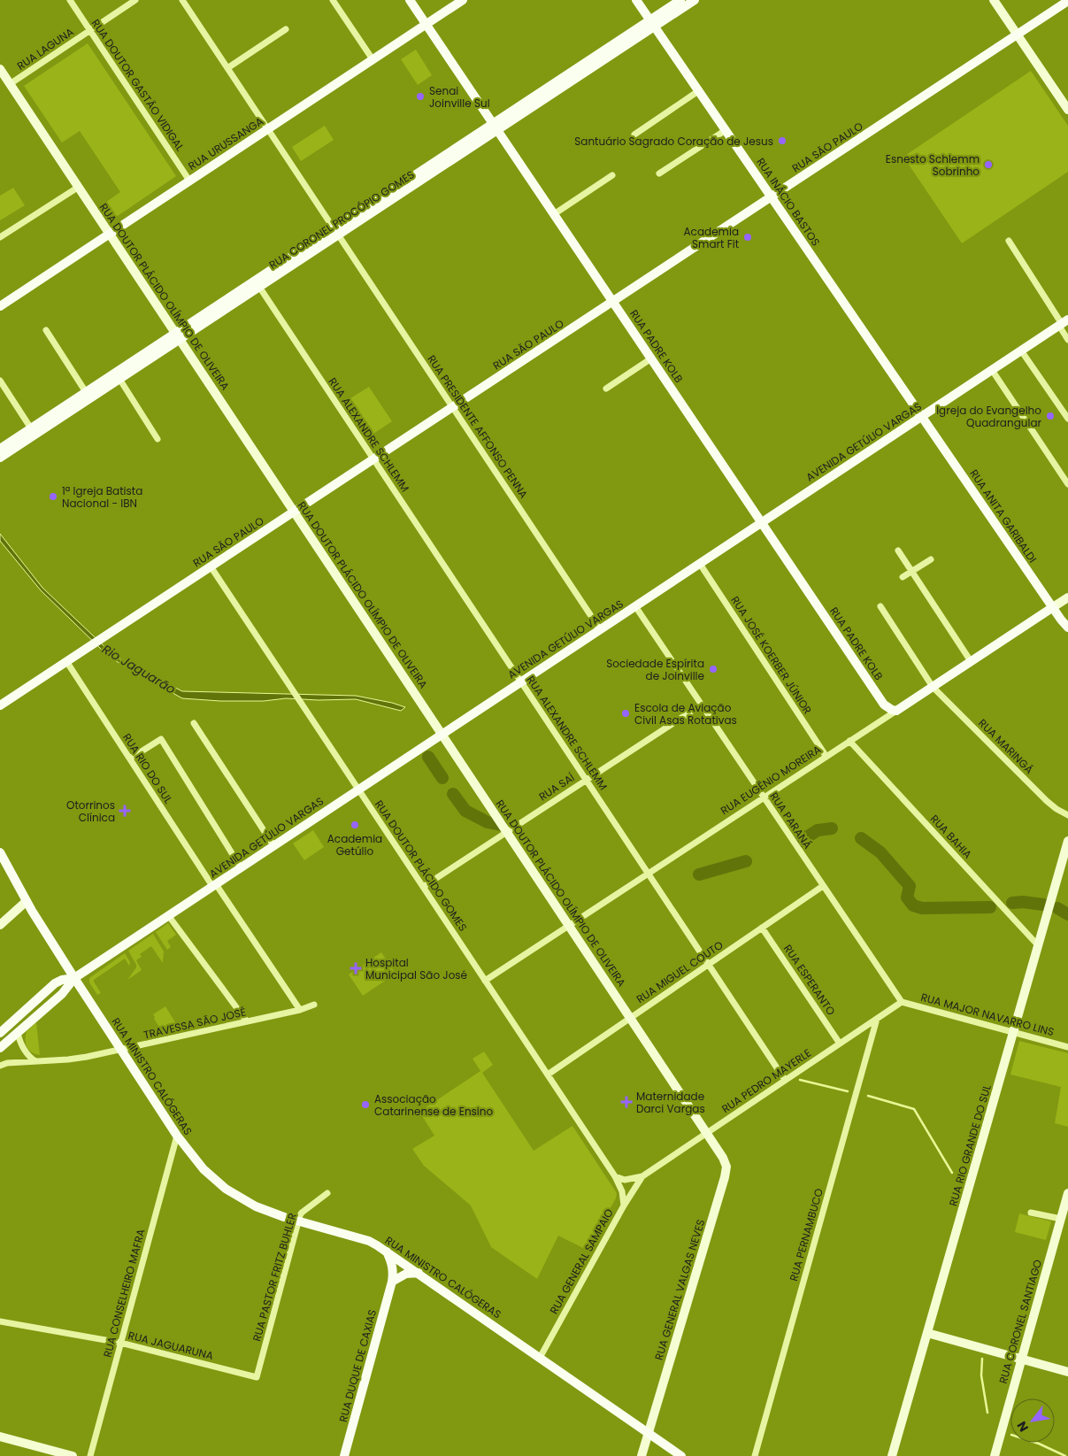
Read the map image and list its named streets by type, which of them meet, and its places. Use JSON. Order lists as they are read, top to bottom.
{
  "streets": {
    "main road": [
      "RUA URUSSANGA",
      "RUA SÃO PAULO",
      "RUA INÁCIO BASTOS",
      "RUA CORONEL PROCÓPIO GOMES",
      "RUA DOUTOR PLÁCIDO OLÍMPIO DE OLIVEIRA",
      "RUA PADRE KOLB",
      "AVENIDA GETÚLIO VARGAS",
      "RUA ANITA GARIBALDI",
      "RUA EUGÊNIO MOREIRA",
      "RUA MINISTRO CALÓGERAS",
      "RUA RIO GRANDE DO SUL",
      "RUA GENERAL VALGAS NEVES",
      "RUA CORONEL SANTIAGO",
      "RUA DUQUE DE CAXIAS"
    ],
    "street": [
      "RUA LAGUNA",
      "RUA DOUTOR GASTÃO VIDIGAL",
      "RUA PRESIDENTE AFFONSO PENNA",
      "RUA ALEXANDRE SCHLEMM",
      "RUA JOSÉ KOERBER JÚNIOR",
      "RUA MARINGÁ",
      "RUA RIO DO SUL",
      "RUA SAÍ",
      "RUA PARANÁ",
      "RUA BAHIA",
      "RUA DOUTOR PLÁCIDO GOMES",
      "RUA MIGUEL COUTO",
      "RUA ESPERANTO",
      "RUA MAJOR NAVARRO LINS",
      "TRAVESSA SÃO JOSÉ",
      "RUA PEDRO MAYERLE",
      "RUA PERNAMBUCO",
      "RUA GENERAL SAMPAIO",
      "RUA PASTOR FRITZ BUHLER",
      "RUA CONSELHEIRO MAFRA",
      "RUA JAGUARUNA"
    ]
  },
  "crossings": [
    ["RUA LAGUNA", "RUA DOUTOR GASTÃO VIDIGAL"],
    ["RUA LAGUNA", "RUA DOUTOR PLÁCIDO OLÍMPIO DE OLIVEIRA"],
    ["RUA DOUTOR GASTÃO VIDIGAL", "RUA URUSSANGA"],
    ["RUA URUSSANGA", "RUA DOUTOR PLÁCIDO OLÍMPIO DE OLIVEIRA"],
    ["RUA URUSSANGA", "RUA PADRE KOLB"],
    ["RUA URUSSANGA", "RUA PRESIDENTE AFFONSO PENNA"],
    ["RUA SÃO PAULO", "RUA INÁCIO BASTOS"],
    ["RUA SÃO PAULO", "RUA DOUTOR PLÁCIDO OLÍMPIO DE OLIVEIRA"],
    ["RUA SÃO PAULO", "RUA PADRE KOLB"],
    ["RUA SÃO PAULO", "RUA PRESIDENTE AFFONSO PENNA"],
    ["RUA SÃO PAULO", "RUA ALEXANDRE SCHLEMM"],
    ["RUA SÃO PAULO", "RUA RIO DO SUL"],
    ["RUA SÃO PAULO", "RUA DOUTOR PLÁCIDO GOMES"],
    ["RUA INÁCIO BASTOS", "RUA CORONEL PROCÓPIO GOMES"],
    ["RUA INÁCIO BASTOS", "AVENIDA GETÚLIO VARGAS"],
    ["RUA INÁCIO BASTOS", "RUA ANITA GARIBALDI"],
    ["RUA CORONEL PROCÓPIO GOMES", "RUA DOUTOR PLÁCIDO OLÍMPIO DE OLIVEIRA"],
    ["RUA CORONEL PROCÓPIO GOMES", "RUA PADRE KOLB"],
    ["RUA CORONEL PROCÓPIO GOMES", "RUA PRESIDENTE AFFONSO PENNA"],
    ["RUA CORONEL PROCÓPIO GOMES", "RUA ALEXANDRE SCHLEMM"],
    ["RUA DOUTOR PLÁCIDO OLÍMPIO DE OLIVEIRA", "AVENIDA GETÚLIO VARGAS"],
    ["RUA DOUTOR PLÁCIDO OLÍMPIO DE OLIVEIRA", "RUA EUGÊNIO MOREIRA"],
    ["RUA DOUTOR PLÁCIDO OLÍMPIO DE OLIVEIRA", "RUA SAÍ"],
    ["RUA DOUTOR PLÁCIDO OLÍMPIO DE OLIVEIRA", "RUA MIGUEL COUTO"],
    ["RUA DOUTOR PLÁCIDO OLÍMPIO DE OLIVEIRA", "RUA PEDRO MAYERLE"],
    ["RUA DOUTOR PLÁCIDO OLÍMPIO DE OLIVEIRA", "RUA GENERAL VALGAS NEVES"],
    ["RUA PADRE KOLB", "AVENIDA GETÚLIO VARGAS"],
    ["RUA PRESIDENTE AFFONSO PENNA", "AVENIDA GETÚLIO VARGAS"],
    ["RUA ALEXANDRE SCHLEMM", "AVENIDA GETÚLIO VARGAS"],
    ["RUA ALEXANDRE SCHLEMM", "RUA EUGÊNIO MOREIRA"],
    ["RUA ALEXANDRE SCHLEMM", "RUA SAÍ"],
    ["RUA ALEXANDRE SCHLEMM", "RUA MIGUEL COUTO"],
    ["RUA ALEXANDRE SCHLEMM", "RUA PEDRO MAYERLE"],
    ["AVENIDA GETÚLIO VARGAS", "RUA ANITA GARIBALDI"],
    ["AVENIDA GETÚLIO VARGAS", "RUA JOSÉ KOERBER JÚNIOR"],
    ["AVENIDA GETÚLIO VARGAS", "RUA RIO DO SUL"],
    ["AVENIDA GETÚLIO VARGAS", "RUA PARANÁ"],
    ["AVENIDA GETÚLIO VARGAS", "RUA DOUTOR PLÁCIDO GOMES"],
    ["AVENIDA GETÚLIO VARGAS", "RUA MINISTRO CALÓGERAS"],
    ["RUA ANITA GARIBALDI", "RUA EUGÊNIO MOREIRA"],
    ["RUA JOSÉ KOERBER JÚNIOR", "RUA EUGÊNIO MOREIRA"],
    ["RUA MARINGÁ", "RUA EUGÊNIO MOREIRA"],
    ["RUA RIO DO SUL", "TRAVESSA SÃO JOSÉ"],
    ["RUA EUGÊNIO MOREIRA", "RUA PARANÁ"],
    ["RUA EUGÊNIO MOREIRA", "RUA BAHIA"],
    ["RUA EUGÊNIO MOREIRA", "RUA DOUTOR PLÁCIDO GOMES"],
    ["RUA SAÍ", "RUA PARANÁ"],
    ["RUA SAÍ", "RUA DOUTOR PLÁCIDO GOMES"],
    ["RUA PARANÁ", "RUA MIGUEL COUTO"],
    ["RUA PARANÁ", "RUA MAJOR NAVARRO LINS"],
    ["RUA PARANÁ", "RUA PEDRO MAYERLE"],
    ["RUA BAHIA", "RUA RIO GRANDE DO SUL"],
    ["RUA DOUTOR PLÁCIDO GOMES", "RUA MIGUEL COUTO"],
    ["RUA DOUTOR PLÁCIDO GOMES", "RUA GENERAL SAMPAIO"],
    ["RUA MIGUEL COUTO", "RUA ESPERANTO"],
    ["RUA ESPERANTO", "RUA PEDRO MAYERLE"],
    ["RUA MAJOR NAVARRO LINS", "RUA PEDRO MAYERLE"],
    ["RUA MAJOR NAVARRO LINS", "RUA RIO GRANDE DO SUL"],
    ["TRAVESSA SÃO JOSÉ", "RUA MINISTRO CALÓGERAS"],
    ["RUA MINISTRO CALÓGERAS", "RUA GENERAL SAMPAIO"],
    ["RUA MINISTRO CALÓGERAS", "RUA PASTOR FRITZ BUHLER"],
    ["RUA MINISTRO CALÓGERAS", "RUA GENERAL VALGAS NEVES"],
    ["RUA MINISTRO CALÓGERAS", "RUA CONSELHEIRO MAFRA"],
    ["RUA MINISTRO CALÓGERAS", "RUA DUQUE DE CAXIAS"],
    ["RUA PEDRO MAYERLE", "RUA PERNAMBUCO"],
    ["RUA PEDRO MAYERLE", "RUA GENERAL SAMPAIO"],
    ["RUA PEDRO MAYERLE", "RUA GENERAL VALGAS NEVES"],
    ["RUA PASTOR FRITZ BUHLER", "RUA JAGUARUNA"],
    ["RUA CONSELHEIRO MAFRA", "RUA JAGUARUNA"]
  ],
  "water": ["Rio Jaguarão"],
  "places": {
    "other": [
      "Senai Joinville Sul",
      "Santuário Sagrado Coração de Jesus",
      "Esnesto Schlemm Sobrinho",
      "Academia Smart Fit",
      "Igreja do Evangelho Quadrangular",
      "1ª Igreja Batista Nacional - IBN",
      "Sociedade Espírita de Joinville",
      "Escola de Aviação Civil Asas Rotativas",
      "Academia Getúlio",
      "Associação Catarinense de Ensino"
    ],
    "health": ["Otorrinos Clínica", "Hospital Municipal São José", "Maternidade Darci Vargas"]
  },
  "north": "bottom left"
}
